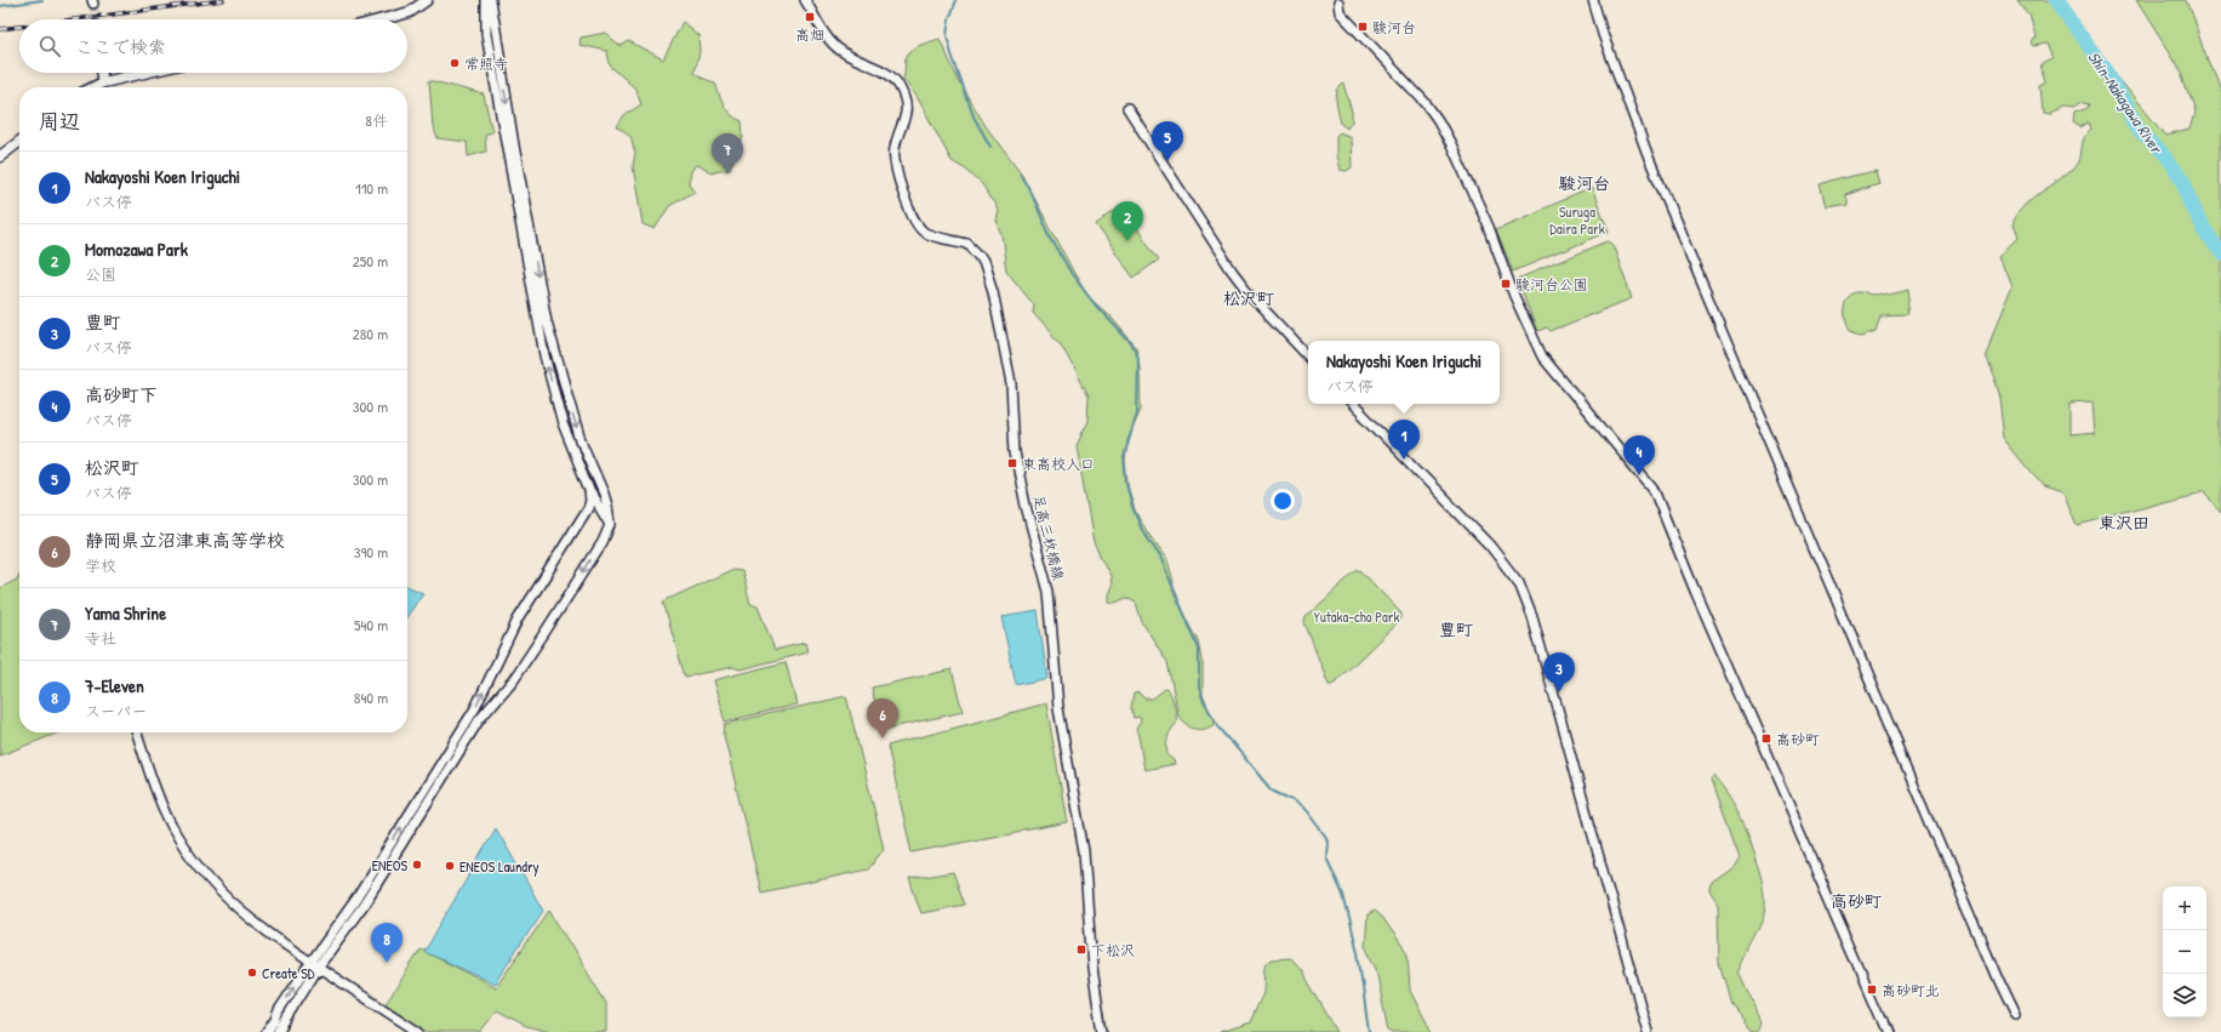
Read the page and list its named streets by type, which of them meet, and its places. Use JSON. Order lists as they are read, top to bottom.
{
  "streets": {
    "street": ["足高三枚橋線"]
  },
  "districts": [
    "駿河台",
    "松沢町",
    "東沢田",
    "豊町",
    "高砂町"
  ],
  "water": ["Shin-Nakagawa River"],
  "parks": ["Suruga Daira Park", "Yutaka-cho Park"],
  "places": {
    "transit": [
      "高畑",
      "駿河台",
      "駿河台公園",
      "東高校入口",
      "高砂町",
      "下松沢",
      "高砂町北"
    ],
    "other": [
      "常照寺",
      "ENEOS",
      "ENEOS Laundry",
      "Create SD"
    ]
  },
  "page": {
    "search": "ここで検索",
    "heading": ["周辺", "8件"],
    "pins": [
      "5",
      "7",
      "2",
      "1",
      "4",
      "3",
      "6",
      "8"
    ],
    "list": [
      {
        "mark": "1",
        "name": "Nakayoshi Koen Iriguchi",
        "note": "バス停",
        "value": "110 m"
      },
      {
        "mark": "2",
        "name": "Momozawa Park",
        "note": "公園",
        "value": "250 m"
      },
      {
        "mark": "3",
        "name": "豊町",
        "note": "バス停",
        "value": "280 m"
      },
      {
        "mark": "4",
        "name": "高砂町下",
        "note": "バス停",
        "value": "300 m"
      },
      {
        "mark": "5",
        "name": "松沢町",
        "note": "バス停",
        "value": "300 m"
      },
      {
        "mark": "6",
        "name": "静岡県立沼津東高等学校",
        "note": "学校",
        "value": "390 m"
      },
      {
        "mark": "7",
        "name": "Yama Shrine",
        "note": "寺社",
        "value": "540 m"
      },
      {
        "mark": "8",
        "name": "7-Eleven",
        "note": "スーパー",
        "value": "840 m"
      }
    ],
    "popup": ["Nakayoshi Koen Iriguchi", "バス停"],
    "map_buttons": ["+", "−"]
  }
}
